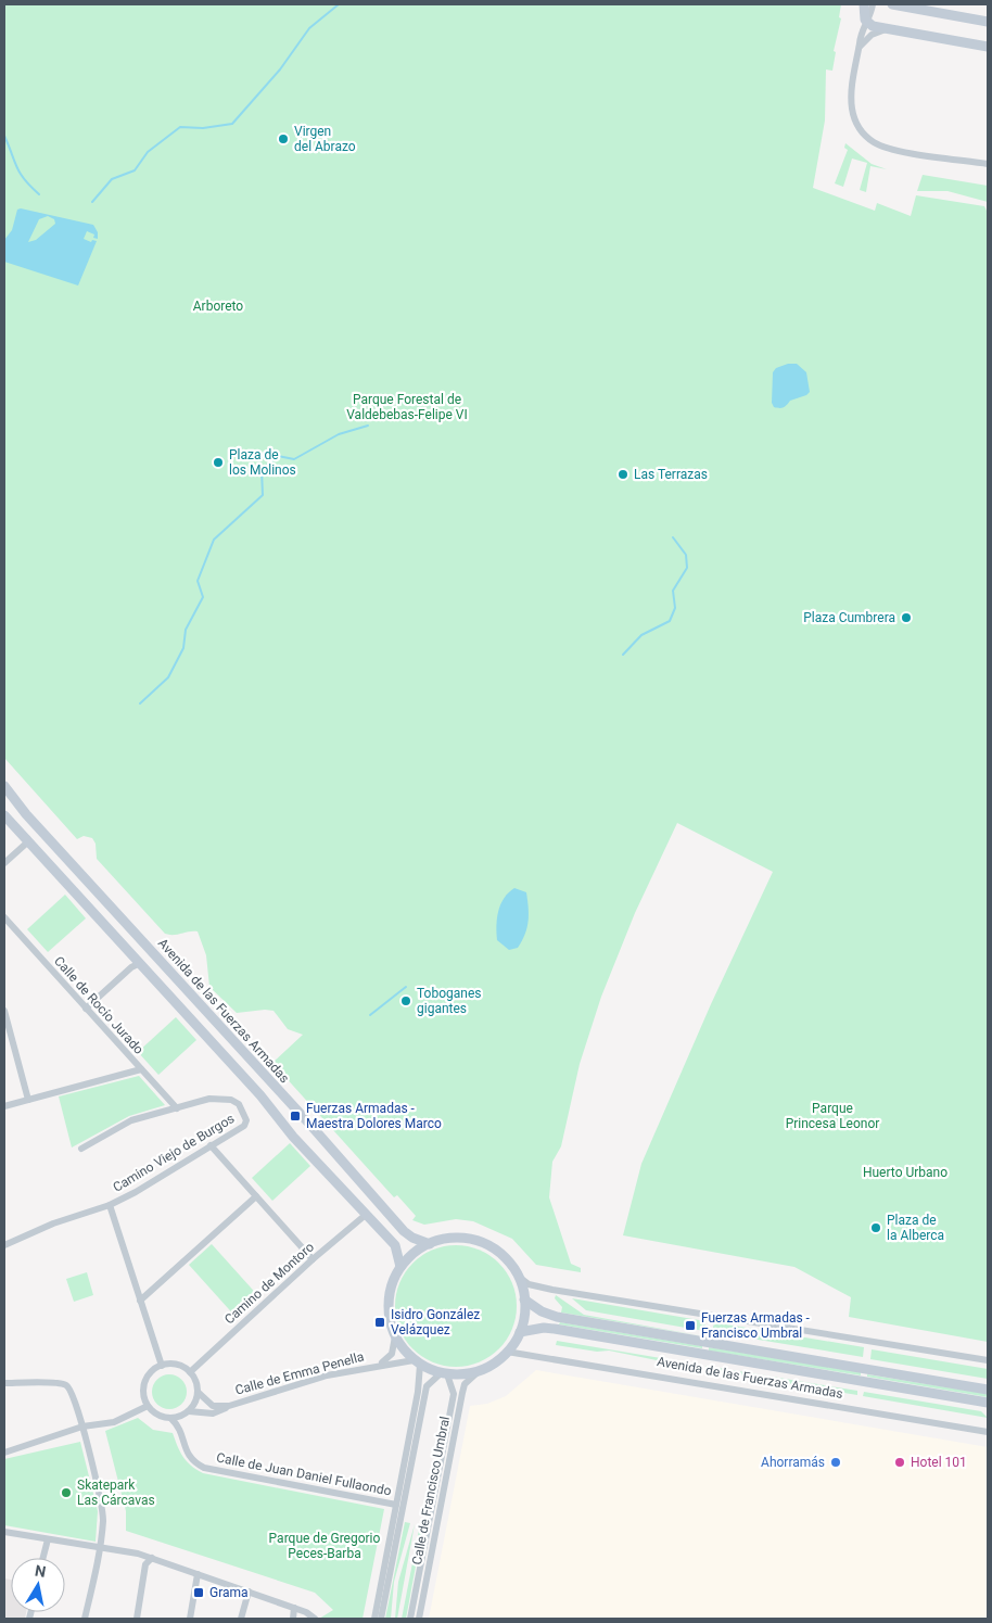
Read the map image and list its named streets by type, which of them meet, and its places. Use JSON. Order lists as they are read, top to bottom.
{
  "streets": {
    "street": [
      "Calle de Rocío Jurado",
      "Avenida de las Fuerzas Armadas",
      "Camino Viejo de Burgos",
      "Camino de Montoro",
      "Calle de Emma Penella",
      "Calle de Juan Daniel Fullaondo",
      "Calle de Francisco Umbral"
    ]
  },
  "crossings": [
    ["Calle de Rocío Jurado", "Camino Viejo de Burgos"],
    ["Avenida de las Fuerzas Armadas", "Calle de Emma Penella"],
    ["Avenida de las Fuerzas Armadas", "Calle de Francisco Umbral"],
    ["Camino de Montoro", "Calle de Emma Penella"],
    ["Camino de Montoro", "Calle de Juan Daniel Fullaondo"],
    ["Calle de Emma Penella", "Calle de Juan Daniel Fullaondo"],
    ["Calle de Emma Penella", "Calle de Francisco Umbral"]
  ],
  "parks": [
    "Arboreto",
    "Parque Forestal de Valdebebas-Felipe VI",
    "Parque Princesa Leonor",
    "Huerto Urbano",
    "Parque de Gregorio Peces-Barba"
  ],
  "places": {
    "other": [
      "Virgen del Abrazo",
      "Plaza de los Molinos",
      "Las Terrazas",
      "Plaza Cumbrera",
      "Toboganes gigantes",
      "Plaza de la Alberca",
      "Ahorramás",
      "Hotel 101",
      "Skatepark Las Cárcavas"
    ],
    "transit": [
      "Fuerzas Armadas - Maestra Dolores Marco",
      "Isidro González Velázquez",
      "Fuerzas Armadas - Francisco Umbral",
      "Grama"
    ]
  },
  "north": "top"
}
